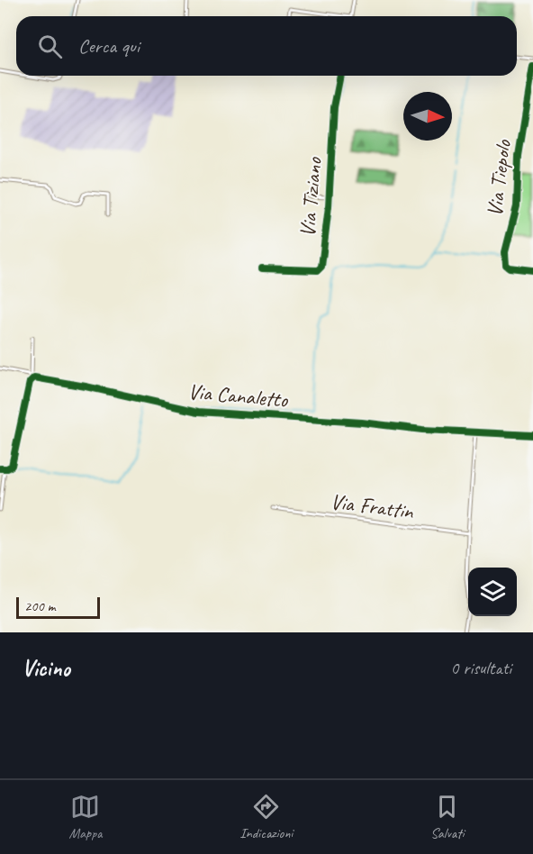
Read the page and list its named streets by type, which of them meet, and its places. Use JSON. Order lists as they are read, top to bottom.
{
  "streets": {
    "street": [
      "Via Tiepolo",
      "Via Tiziano",
      "Via Canaletto",
      "Via Frattin"
    ]
  },
  "scale_bar": "200 m",
  "north": "right",
  "page": {
    "search": "Cerca qui",
    "scale": "200 m",
    "heading": ["Vicino", "0 risultati"],
    "nav": ["Mappa", "Indicazioni", "Salvati"]
  }
}
